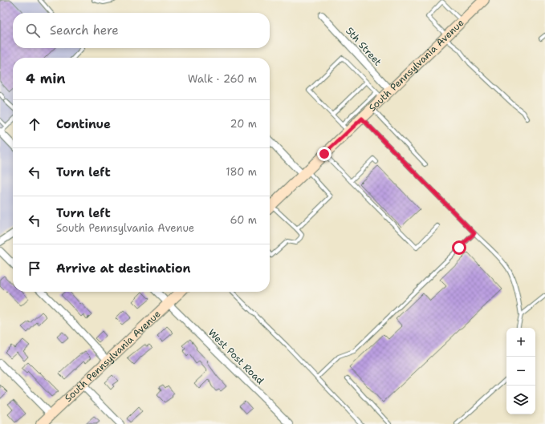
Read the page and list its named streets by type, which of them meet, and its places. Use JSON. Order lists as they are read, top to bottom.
{
  "streets": {
    "main road": ["South Pennsylvania Avenue"],
    "street": ["5th Street", "West Post Road"]
  },
  "crossings": [
    ["5th Street", "South Pennsylvania Avenue"],
    ["South Pennsylvania Avenue", "West Post Road"]
  ],
  "page": {
    "search": "Search here",
    "heading": ["4 min", "Walk · 260 m"],
    "list": [
      ["Continue", "20 m"],
      ["Turn left", "180 m"],
      ["Turn left", "South Pennsylvania Avenue", "60 m"],
      "Arrive at destination"
    ],
    "map_buttons": ["+", "−"]
  }
}
